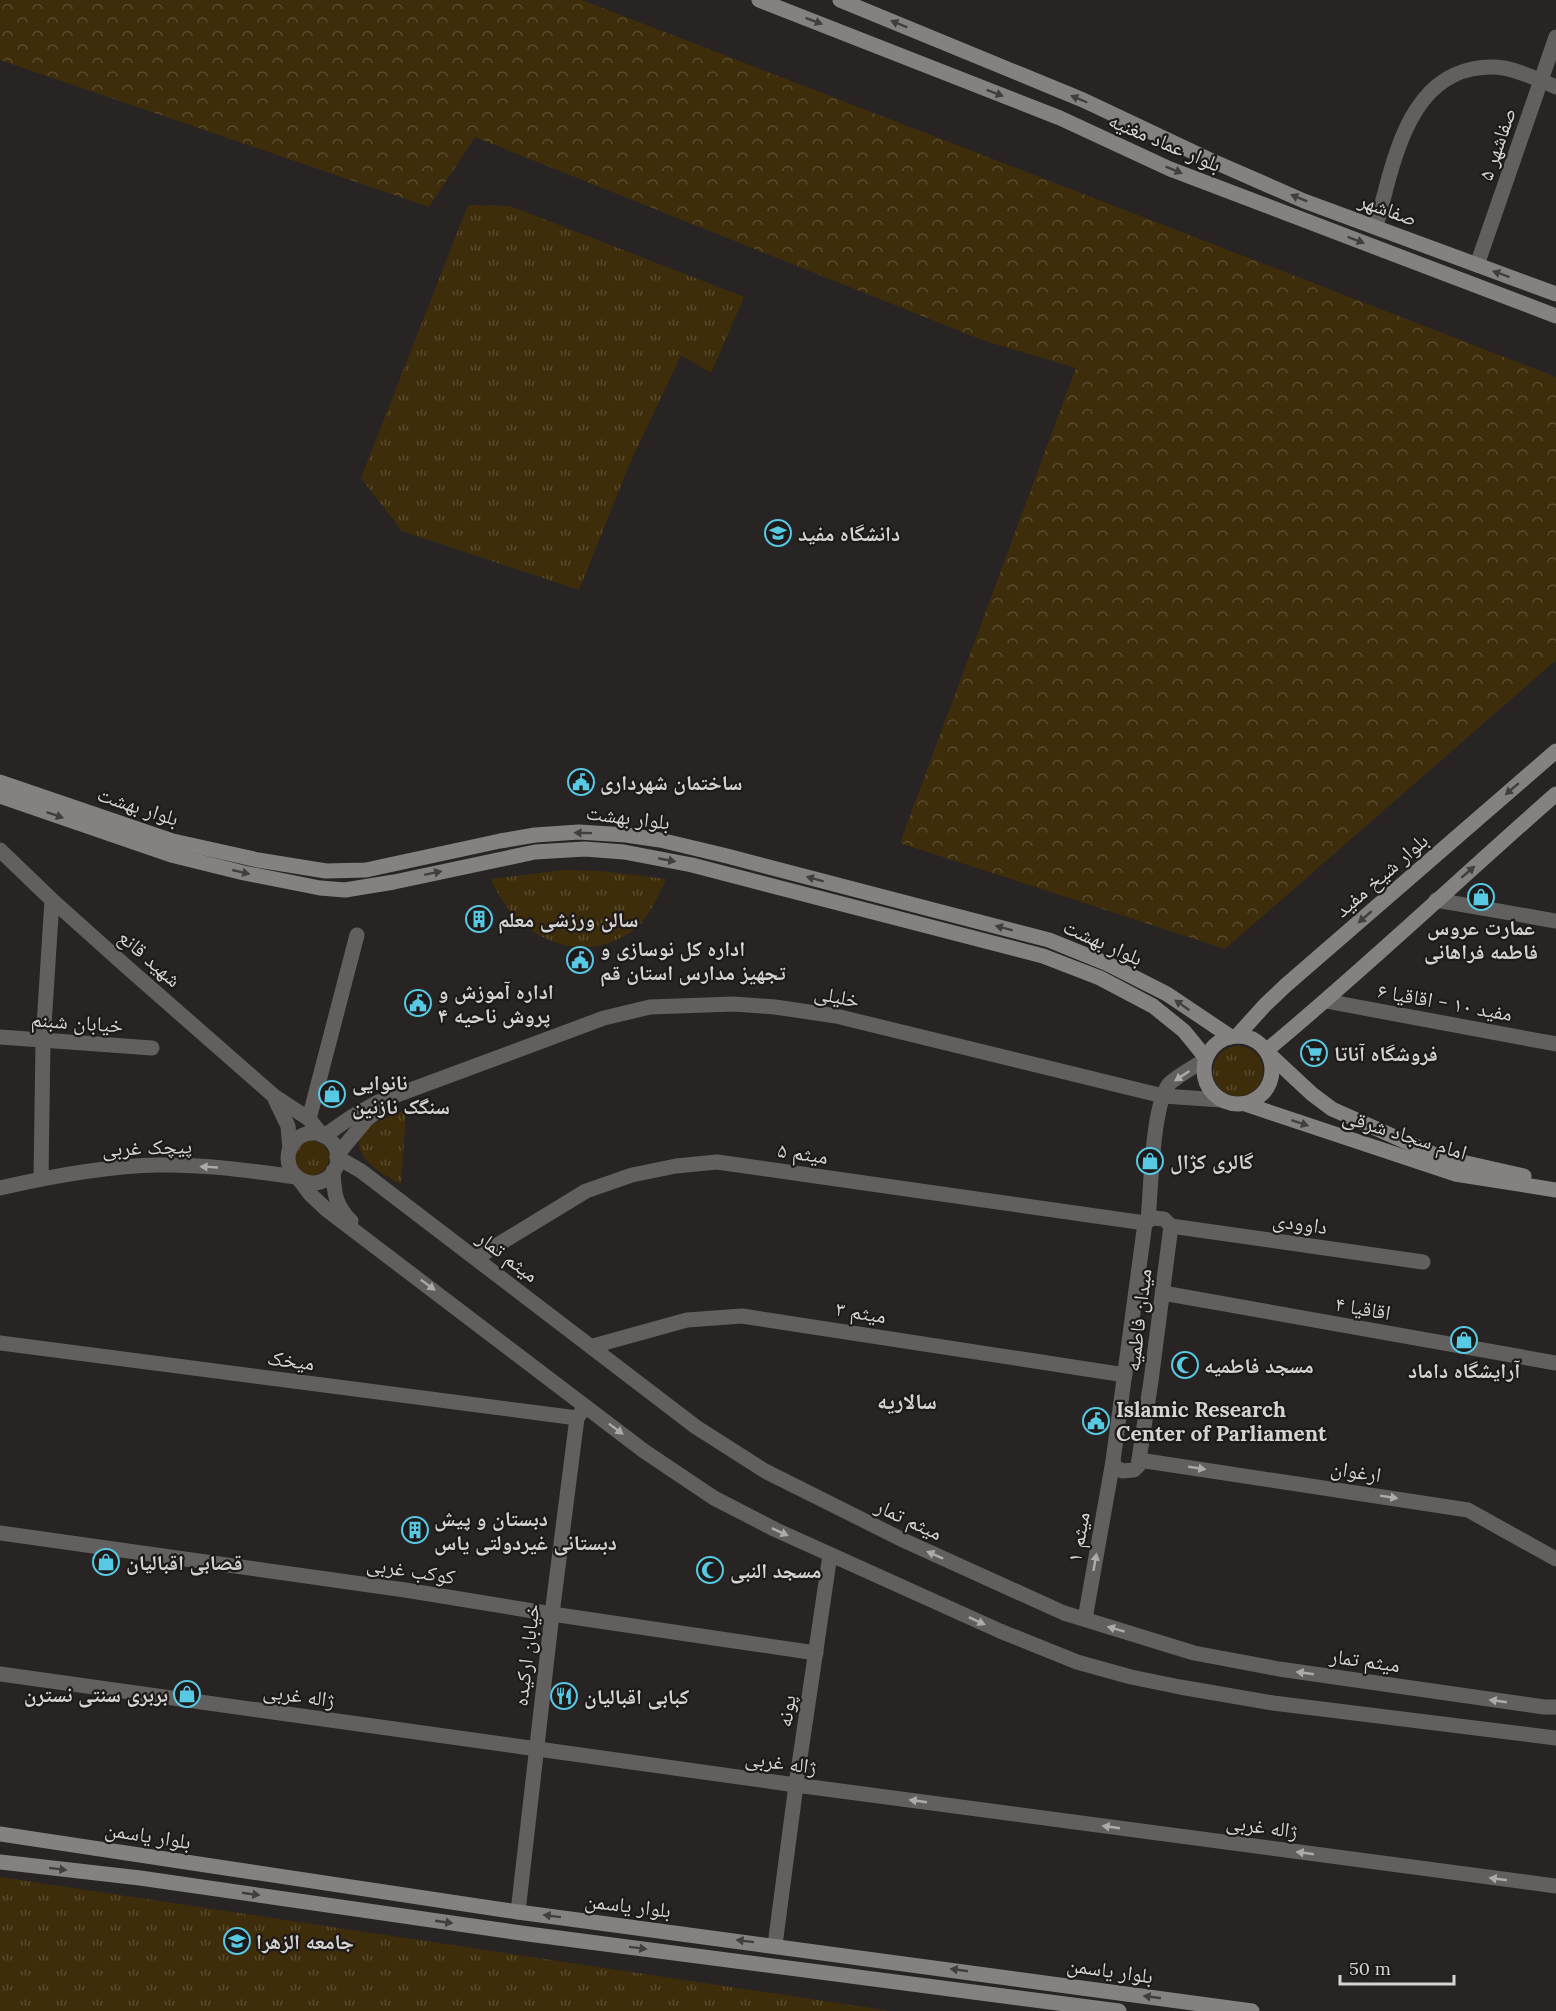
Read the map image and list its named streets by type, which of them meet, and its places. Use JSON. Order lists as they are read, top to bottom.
{
  "streets": {
    "street": [
      "بلوار عماد مغنیه",
      "صفاشهر ۵",
      "صفاشهر",
      "بلوار بهشت",
      "بلوار شیخ مفید",
      "شهید قانع",
      "خلیلی",
      "مفید ۱۰ - اقاقیا ۶",
      "خیابان شبنم",
      "امام سجاد شرقی",
      "پیچک غربی",
      "میثم ۵",
      "داوودی",
      "میثم تمار",
      "اقاقیا ۴",
      "میثم ۳",
      "میدان فاطمیه",
      "میخک",
      "ارغوان",
      "میثم ۱",
      "کوکب غربی",
      "خیابان ارکیده",
      "ژاله غربی",
      "پونه",
      "بلوار یاسمن"
    ]
  },
  "crossings": [
    ["بلوار عماد مغنیه", "صفاشهر"],
    ["صفاشهر ۵", "صفاشهر"],
    ["بلوار بهشت", "بلوار شیخ مفید"],
    ["بلوار بهشت", "خلیلی"],
    ["بلوار بهشت", "امام سجاد شرقی"],
    ["بلوار شیخ مفید", "خلیلی"],
    ["بلوار شیخ مفید", "امام سجاد شرقی"],
    ["شهید قانع", "پیچک غربی"],
    ["شهید قانع", "میثم تمار"],
    ["خلیلی", "امام سجاد شرقی"],
    ["خلیلی", "میدان فاطمیه"],
    ["پیچک غربی", "میثم تمار"],
    ["میثم ۵", "میثم تمار"],
    ["میثم ۵", "میدان فاطمیه"],
    ["داوودی", "میدان فاطمیه"],
    ["میثم تمار", "میثم ۳"],
    ["میثم تمار", "میثم ۱"],
    ["اقاقیا ۴", "میدان فاطمیه"],
    ["میثم ۳", "میدان فاطمیه"],
    ["میدان فاطمیه", "ارغوان"],
    ["میدان فاطمیه", "میثم ۱"],
    ["میخک", "خیابان ارکیده"],
    ["کوکب غربی", "خیابان ارکیده"],
    ["کوکب غربی", "پونه"],
    ["خیابان ارکیده", "ژاله غربی"],
    ["خیابان ارکیده", "بلوار یاسمن"],
    ["ژاله غربی", "پونه"],
    ["پونه", "بلوار یاسمن"]
  ],
  "one_way": [
    "صفاشهر",
    "پیچک غربی",
    "ارغوان",
    "میثم ۱",
    "ژاله غربی"
  ],
  "districts": ["سالاریه"],
  "places": {
    "school or university": ["دانشگاه مفید", "جامعه الزهرا"],
    "public building": [
      "ساختمان شهرداری",
      "اداره کل نوسازی و تجهیز مدارس استان قم",
      "اداره آموزش و پروش ناحیه ۴",
      "Islamic Research Center of Parliament"
    ],
    "shop": [
      "عمارت عروس فاطمه فراهانی",
      "نانوایی سنگک نازنین",
      "گالری کژال",
      "آرایشگاه داماد",
      "قصابی اقبالیان",
      "بربری سنتی نسترن"
    ],
    "building": ["سالن ورزشی معلم", "دبستان و پیش دبستانی غیردولتی یاس"],
    "supermarket": ["فروشگاه آناتا"],
    "mosque": ["مسجد فاطمیه", "مسجد النبی"],
    "restaurant": ["کبابی اقبالیان"]
  },
  "scale_bar": "50 m"
}
